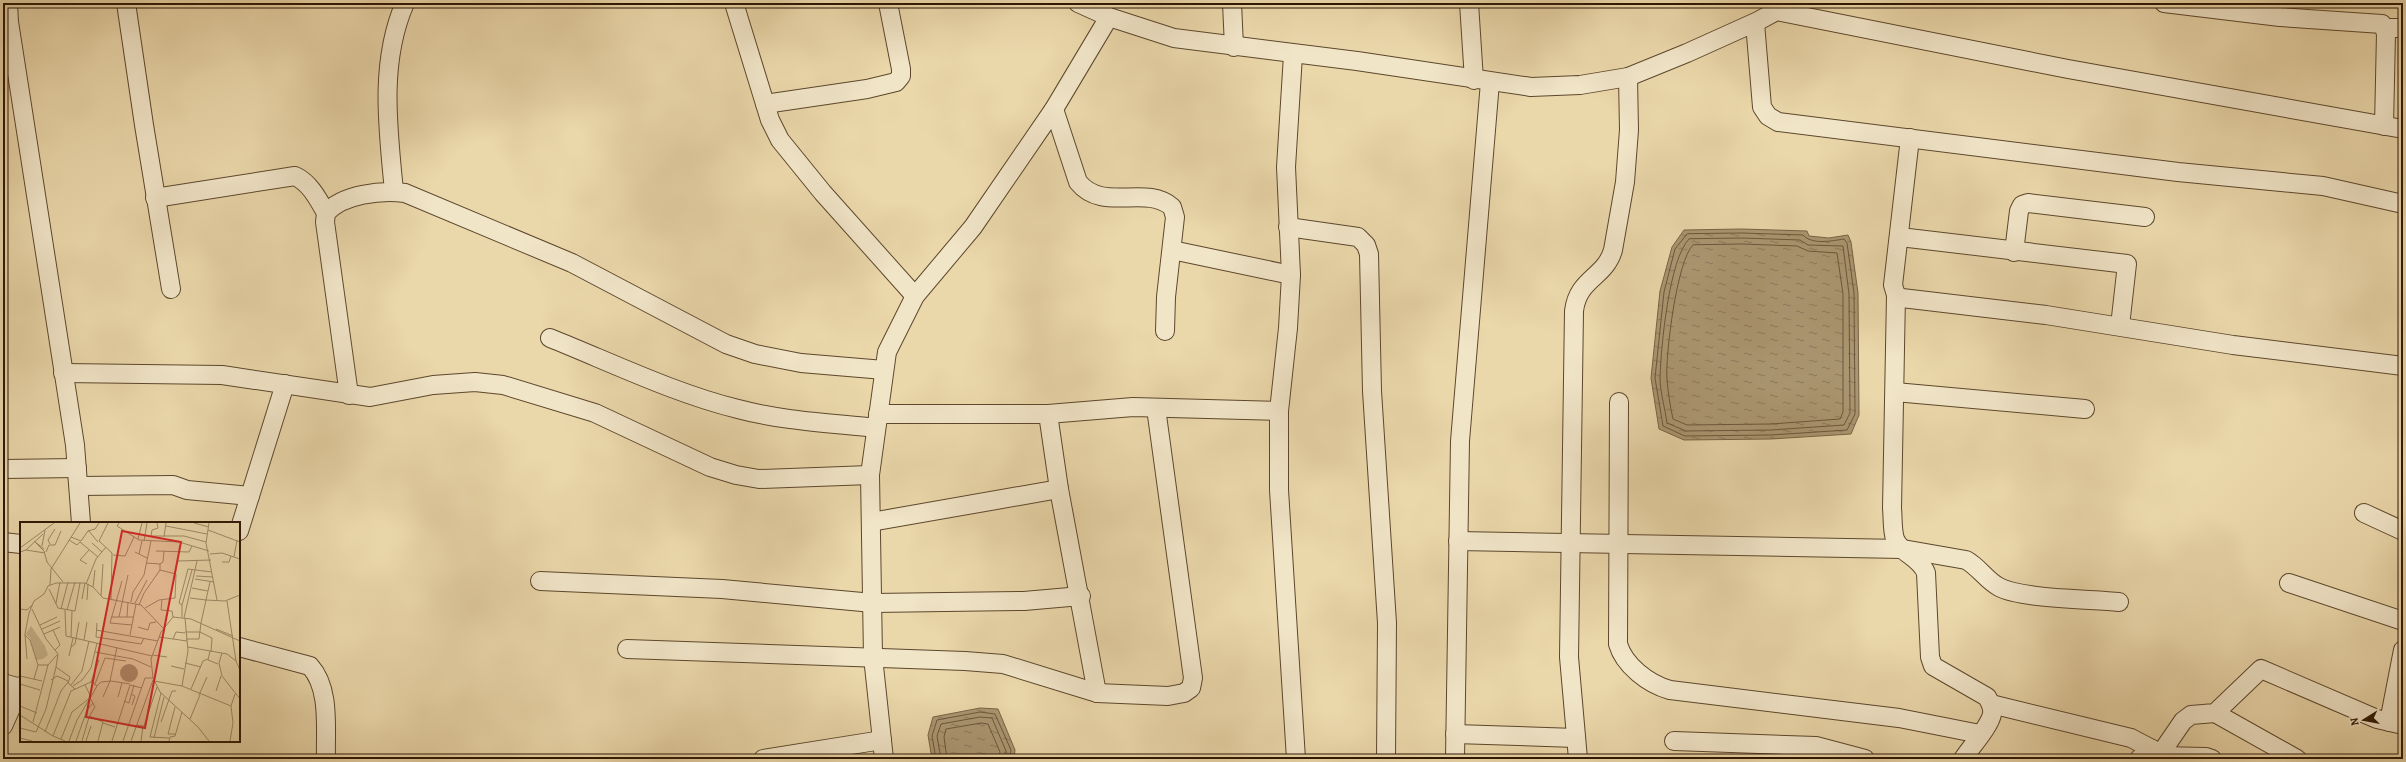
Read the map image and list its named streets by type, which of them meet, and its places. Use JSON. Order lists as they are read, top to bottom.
{
  "north": "left"
}
